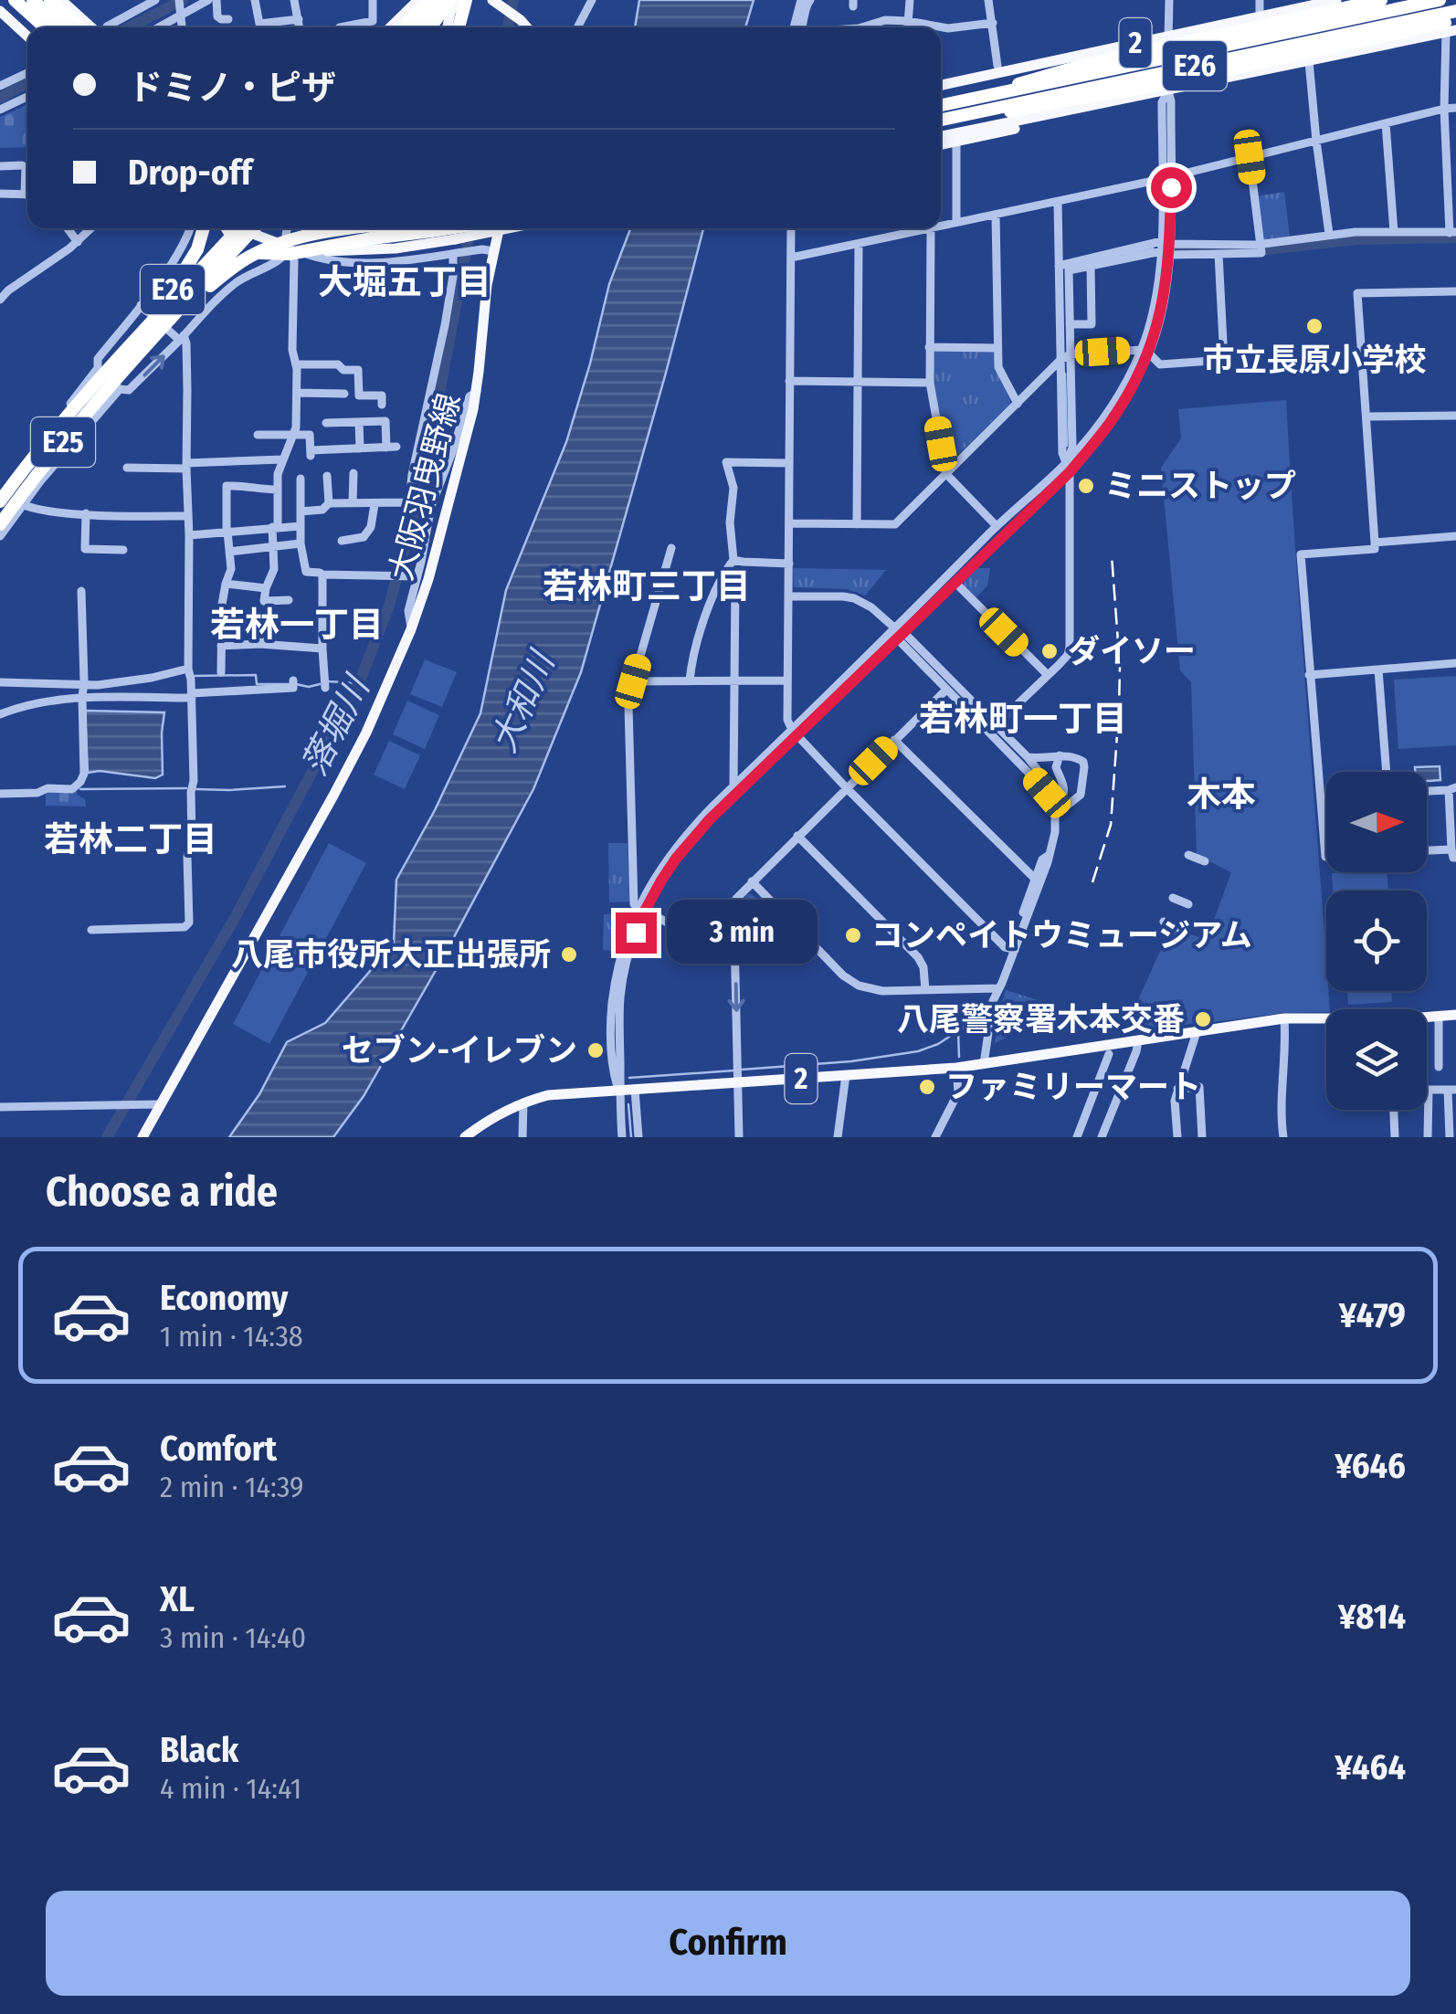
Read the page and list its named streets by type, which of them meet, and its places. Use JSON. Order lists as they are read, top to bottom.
{
  "streets": {
    "highway": ["E26", "E25"],
    "main road": ["2", "大阪羽曳野線"]
  },
  "crossings": [
    ["E26", "E25"]
  ],
  "districts": [
    "大堀五丁目",
    "若林町三丁目",
    "若林一丁目",
    "若林町一丁目",
    "木本",
    "若林二丁目"
  ],
  "water": ["大和川", "落堀川"],
  "places": [
    "市立長原小学校",
    "ミニストップ",
    "ダイソー",
    "コンペイトウミュージアム",
    "八尾市役所大正出張所",
    "八尾警察署木本交番",
    "セブン-イレブン",
    "ファミリーマート"
  ],
  "north": "right",
  "page": {
    "banner": ["ドミノ・ピザ", "Drop-off"],
    "bubble": "3 min",
    "heading": "Choose a ride",
    "list": [
      {
        "name": "Economy",
        "note": "1 min · 14:38",
        "value": "¥479"
      },
      {
        "name": "Comfort",
        "note": "2 min · 14:39",
        "value": "¥646"
      },
      {
        "name": "XL",
        "note": "3 min · 14:40",
        "value": "¥814"
      },
      {
        "name": "Black",
        "note": "4 min · 14:41",
        "value": "¥464"
      }
    ],
    "buttons": "Confirm"
  }
}
